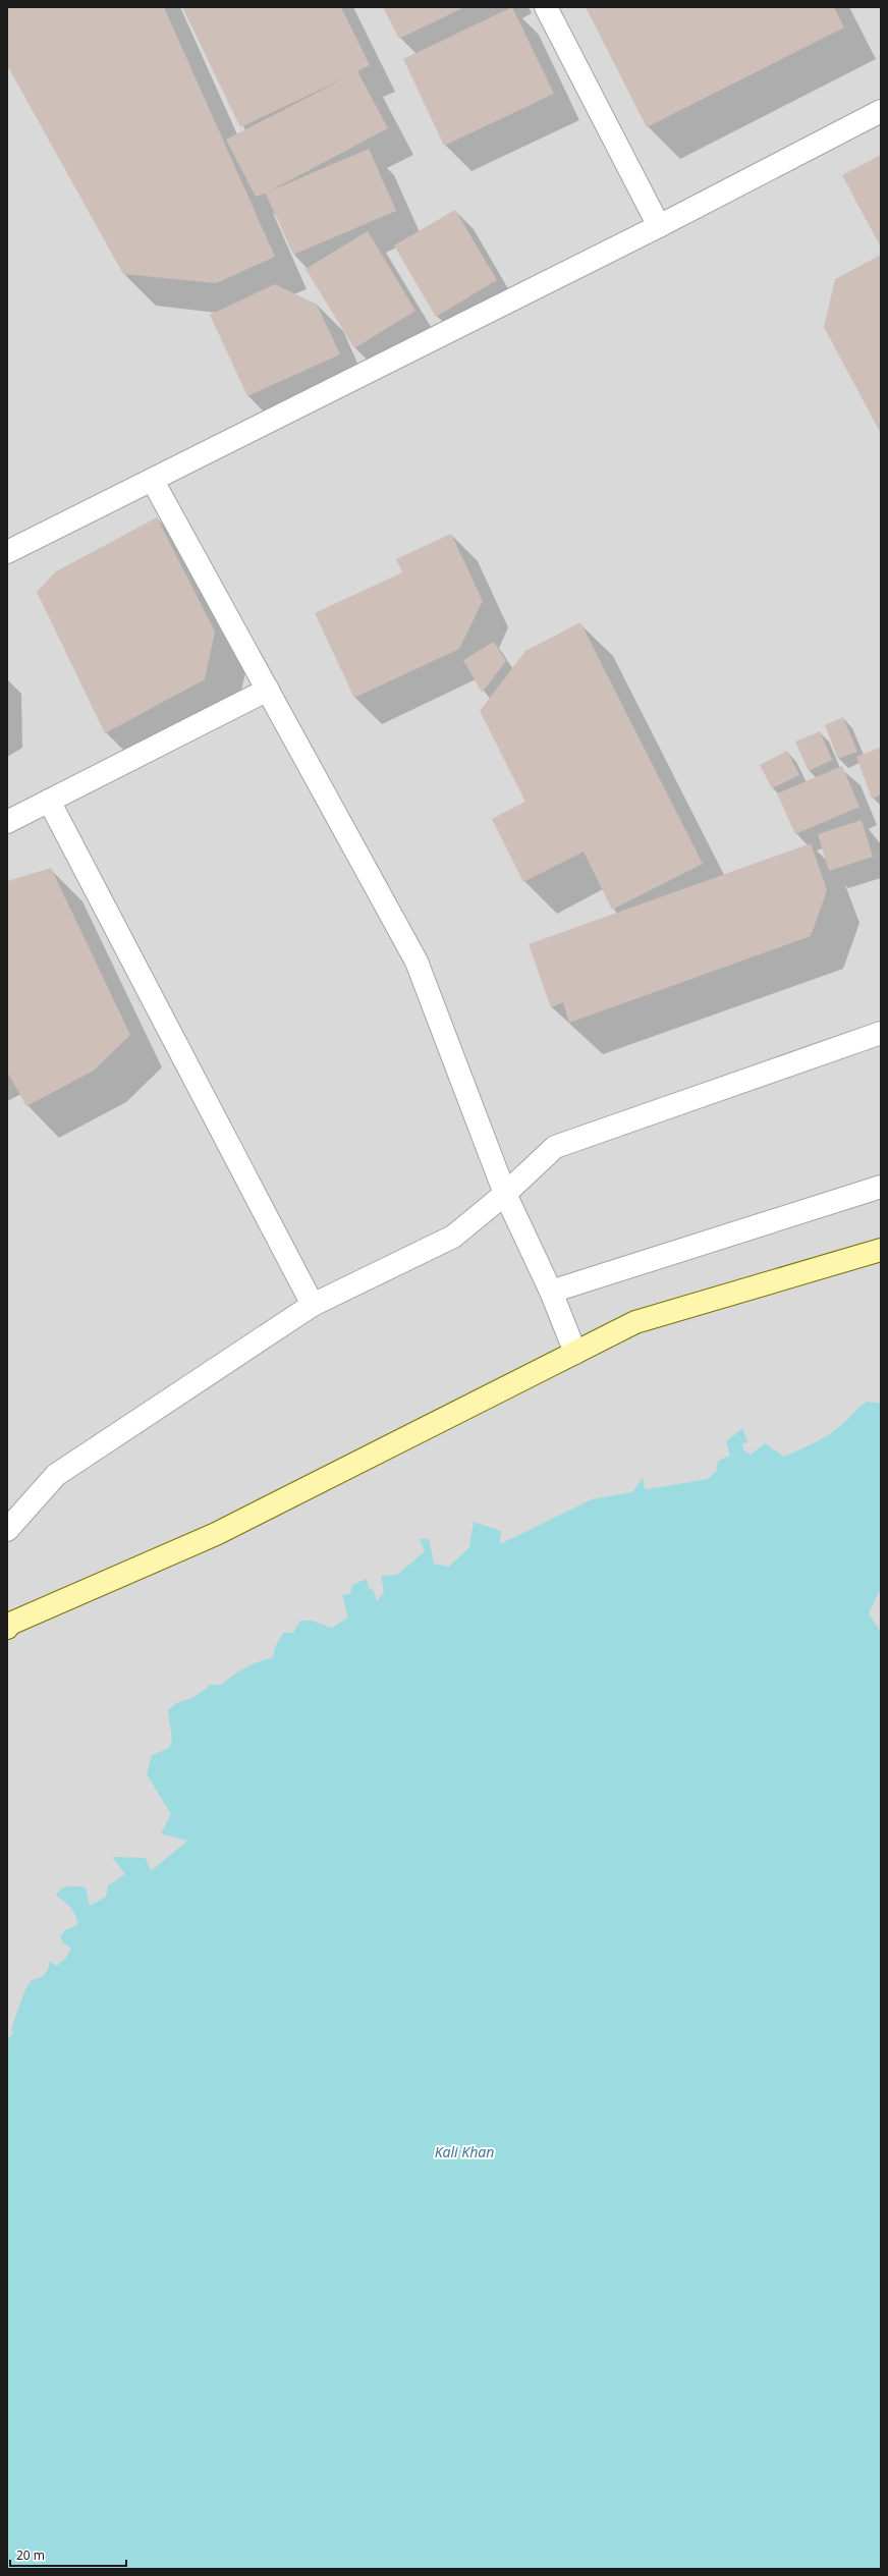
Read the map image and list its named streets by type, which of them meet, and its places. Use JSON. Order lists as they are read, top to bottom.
{
  "water": ["Kali Khan"],
  "scale_bar": "20 m"
}
